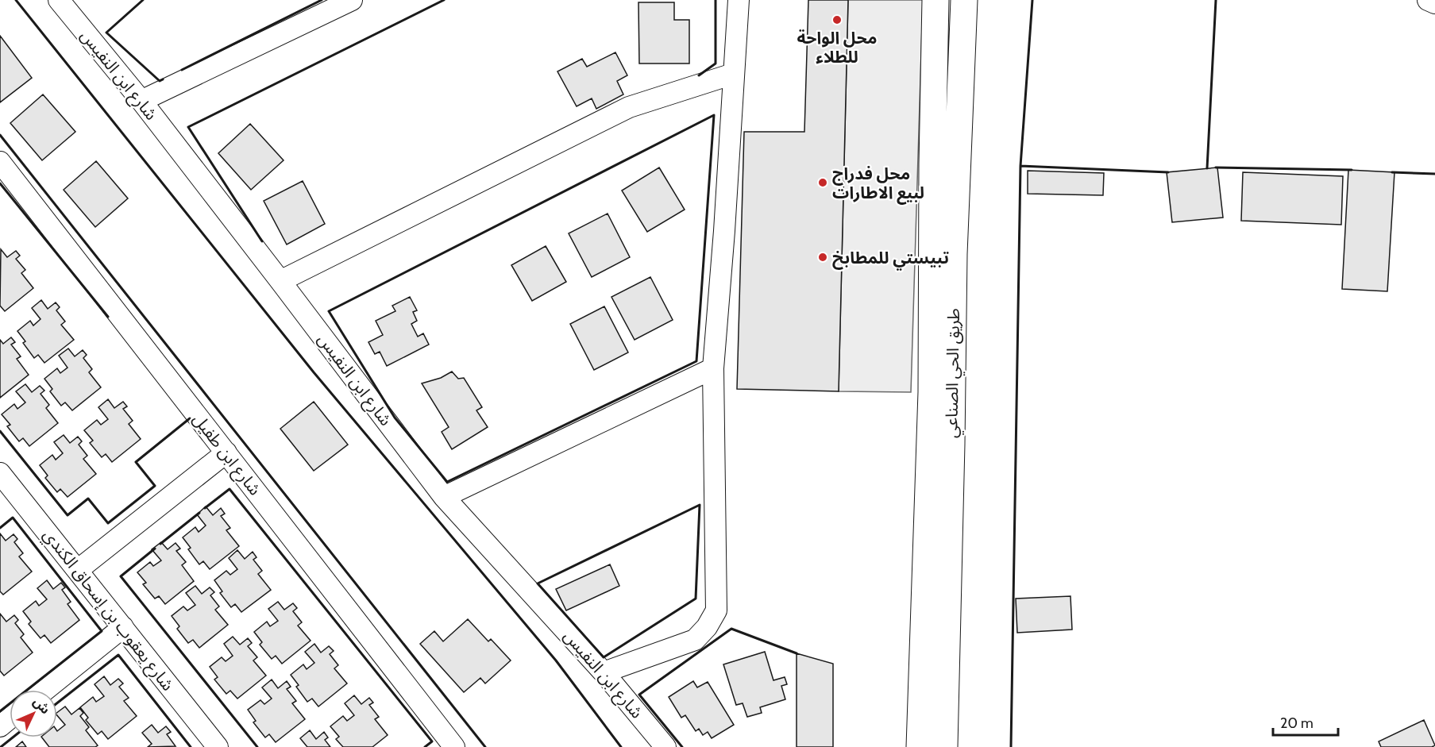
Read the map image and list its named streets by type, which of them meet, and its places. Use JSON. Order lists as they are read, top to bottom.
{
  "streets": {
    "highway": ["طريق الحي الصناعي"],
    "street": ["شارع ابن النفيس", "شارع ابن طفيل", "شارع يعقوب بن إسحاق الكندي"]
  },
  "places": ["محل الواحة للطلاء", "محل فدراج لبيع الاطارات", "تبيستي للمطابخ"],
  "scale_bar": "20 m",
  "north": "top right"
}
